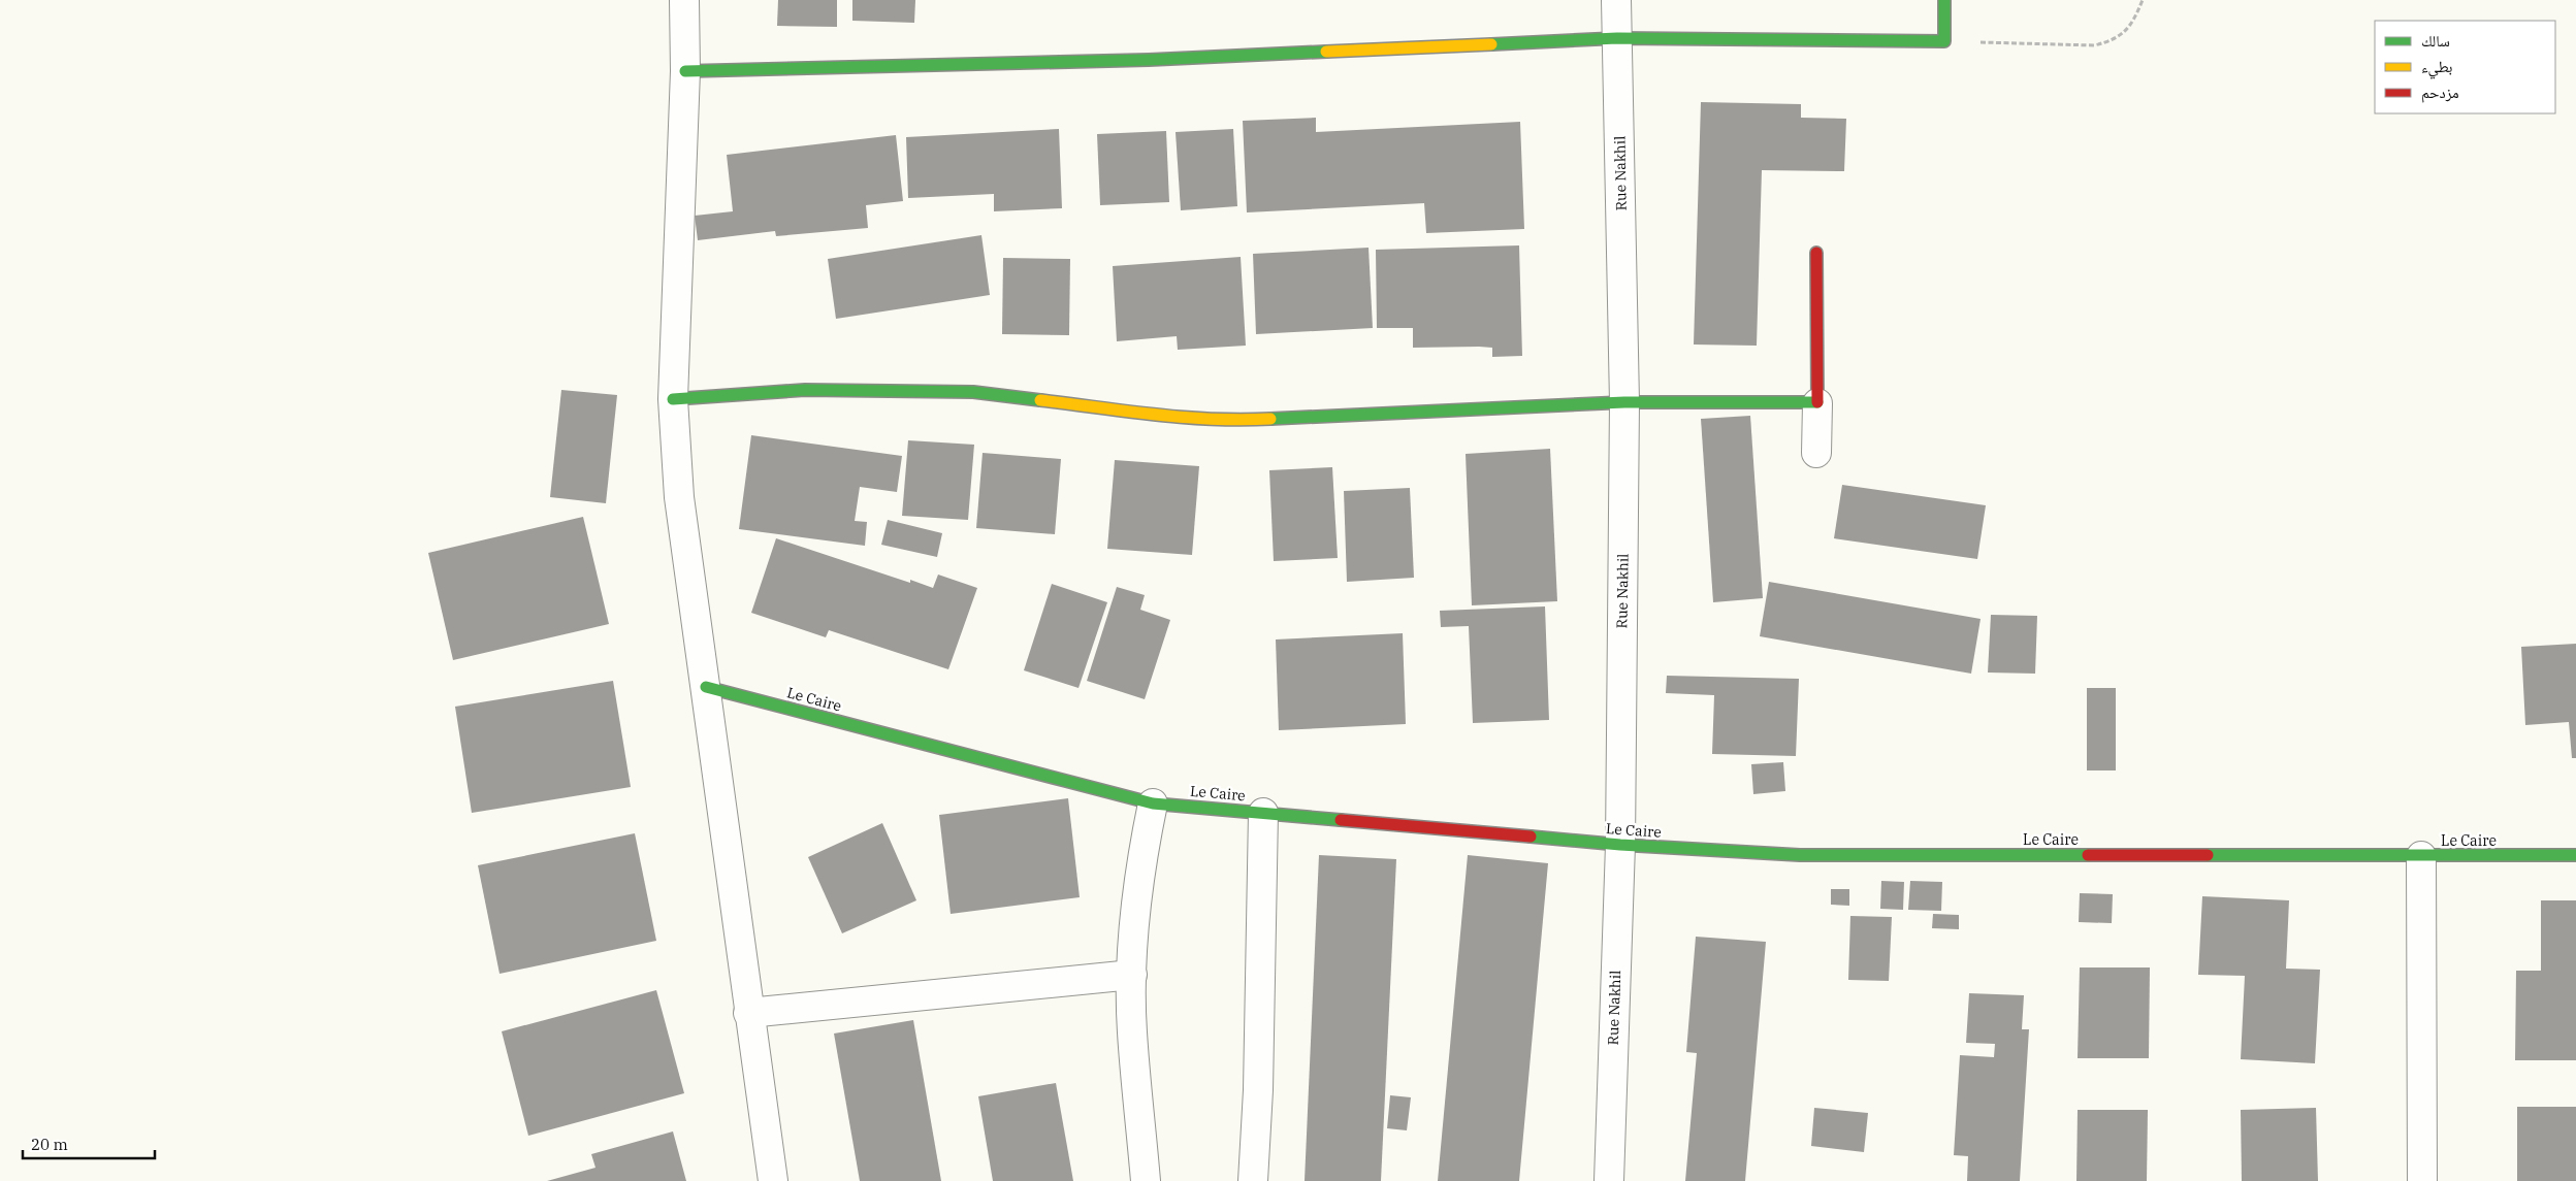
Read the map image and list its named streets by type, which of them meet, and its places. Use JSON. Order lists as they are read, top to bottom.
{
  "streets": {
    "street": ["Rue Nakhil", "Le Caire"]
  },
  "crossings": [
    ["Rue Nakhil", "Le Caire"]
  ],
  "legend": ["سالك", "بطيء", "مزدحم"],
  "scale_bar": "20 m"
}
